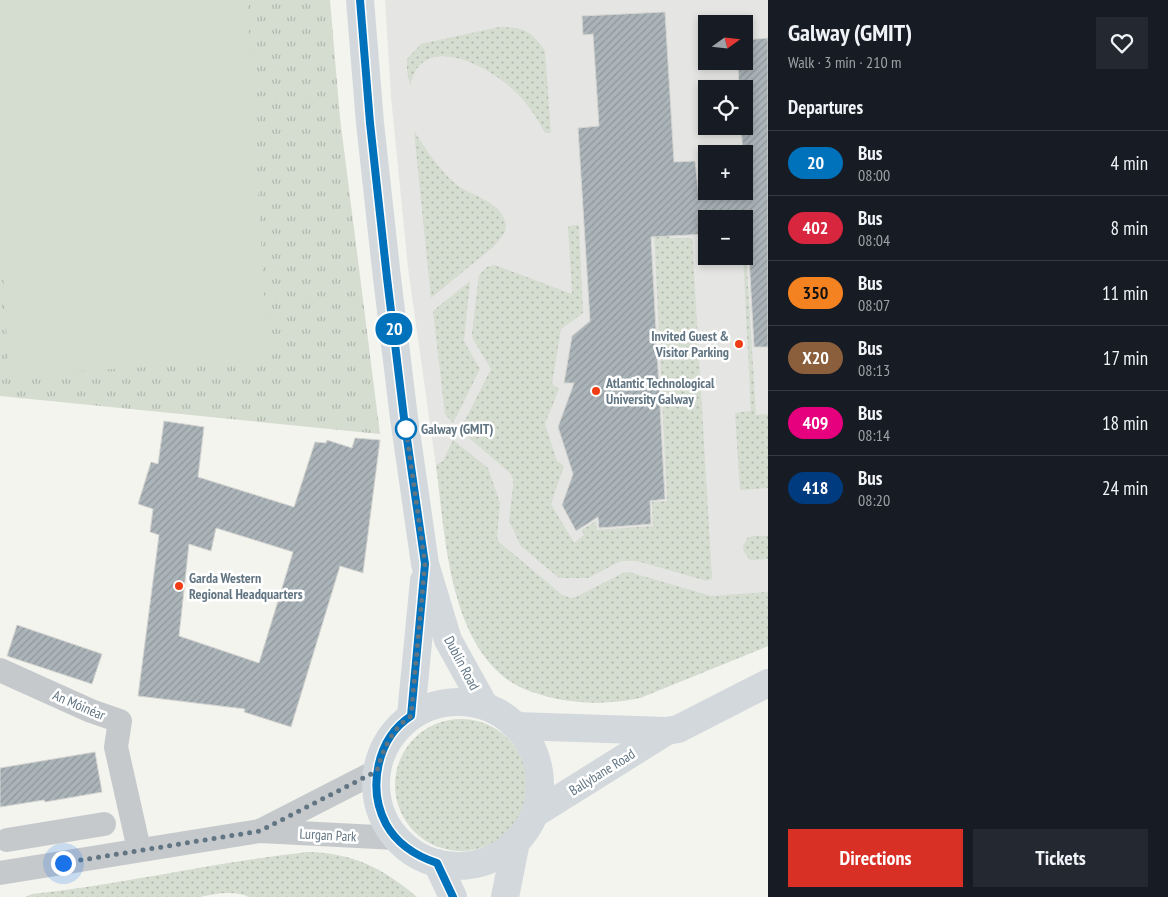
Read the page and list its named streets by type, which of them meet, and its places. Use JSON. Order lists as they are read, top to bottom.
{
  "streets": {
    "main road": ["Dublin Road", "Ballybane Road"],
    "street": ["An Móinéar", "Lurgan Park"]
  },
  "crossings": [
    ["Dublin Road", "Ballybane Road"],
    ["Dublin Road", "Lurgan Park"],
    ["An Móinéar", "Lurgan Park"],
    ["Ballybane Road", "Lurgan Park"]
  ],
  "places": [
    "Invited Guest & Visitor Parking",
    "Atlantic Technological University Galway",
    "Galway (GMIT)",
    "Garda Western Regional Headquarters"
  ],
  "lines": ["bus line 20"],
  "north": "right",
  "page": {
    "on_map": "20",
    "heading": [
      ["Galway (GMIT)", "Walk · 3 min · 210 m"],
      "Departures"
    ],
    "map_buttons": ["+", "−"],
    "list": [
      {
        "mark": "20",
        "name": "Bus",
        "note": "08:00",
        "value": "4 min"
      },
      {
        "mark": "402",
        "name": "Bus",
        "note": "08:04",
        "value": "8 min"
      },
      {
        "mark": "350",
        "name": "Bus",
        "note": "08:07",
        "value": "11 min"
      },
      {
        "mark": "X20",
        "name": "Bus",
        "note": "08:13",
        "value": "17 min"
      },
      {
        "mark": "409",
        "name": "Bus",
        "note": "08:14",
        "value": "18 min"
      },
      {
        "mark": "418",
        "name": "Bus",
        "note": "08:20",
        "value": "24 min"
      }
    ],
    "buttons": ["Directions", "Tickets"]
  }
}
